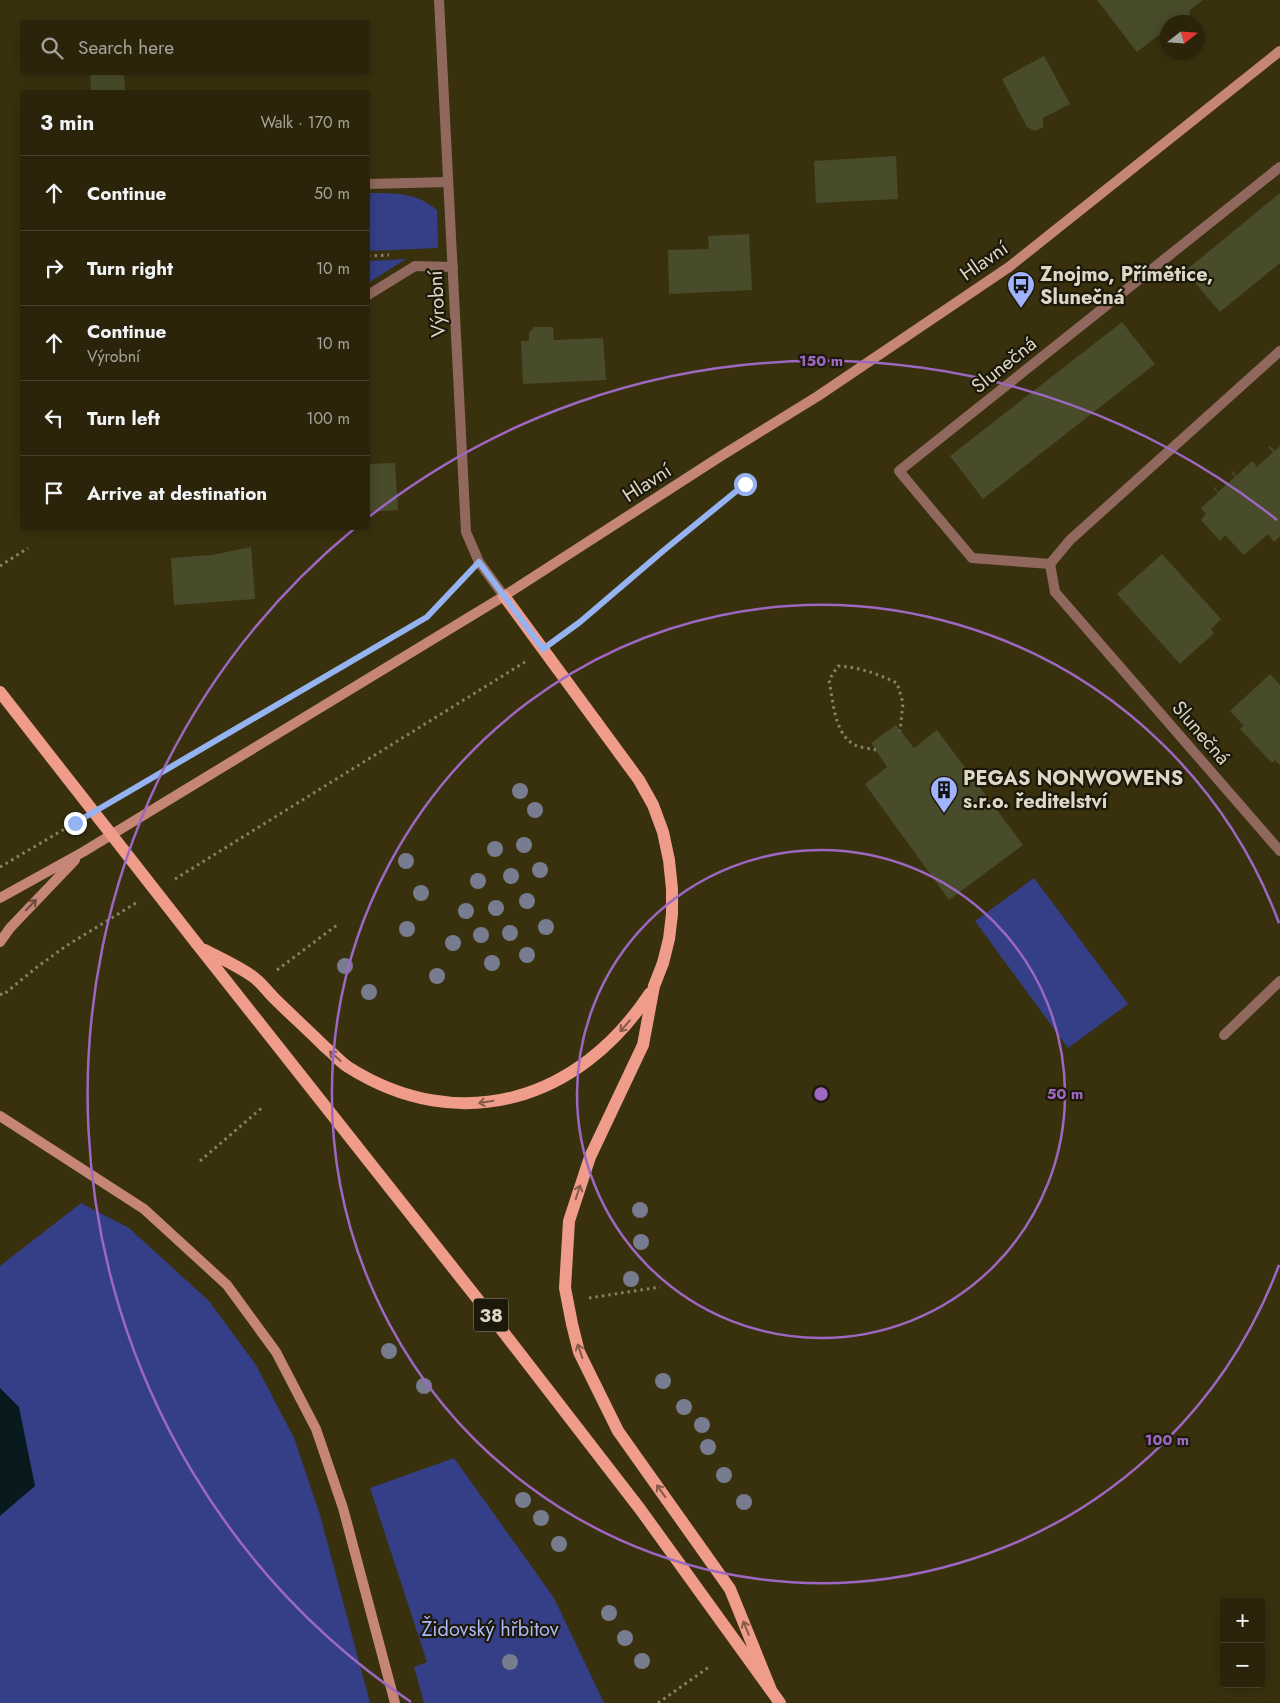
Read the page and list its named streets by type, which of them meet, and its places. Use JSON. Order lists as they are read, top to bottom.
{
  "streets": {
    "main road": ["Hlavní", "38"],
    "street": ["Výrobní", "Slunečná"]
  },
  "crossings": [
    ["Hlavní", "Výrobní"]
  ],
  "parks": ["Židovský hřbitov"],
  "places": {
    "bus stop": ["Znojmo, Přímětice, Slunečná"],
    "building": ["PEGAS NONWOWENS s.r.o. ředitelství"]
  },
  "north": "right",
  "page": {
    "search": "Search here",
    "heading": ["3 min", "Walk · 170 m"],
    "list": [
      ["Continue", "50 m"],
      ["Turn right", "10 m"],
      ["Continue", "Výrobní", "10 m"],
      ["Turn left", "100 m"],
      "Arrive at destination"
    ],
    "map_buttons": ["+", "−"]
  },
  "rings": ["150 m", "50 m", "100 m"]
}
